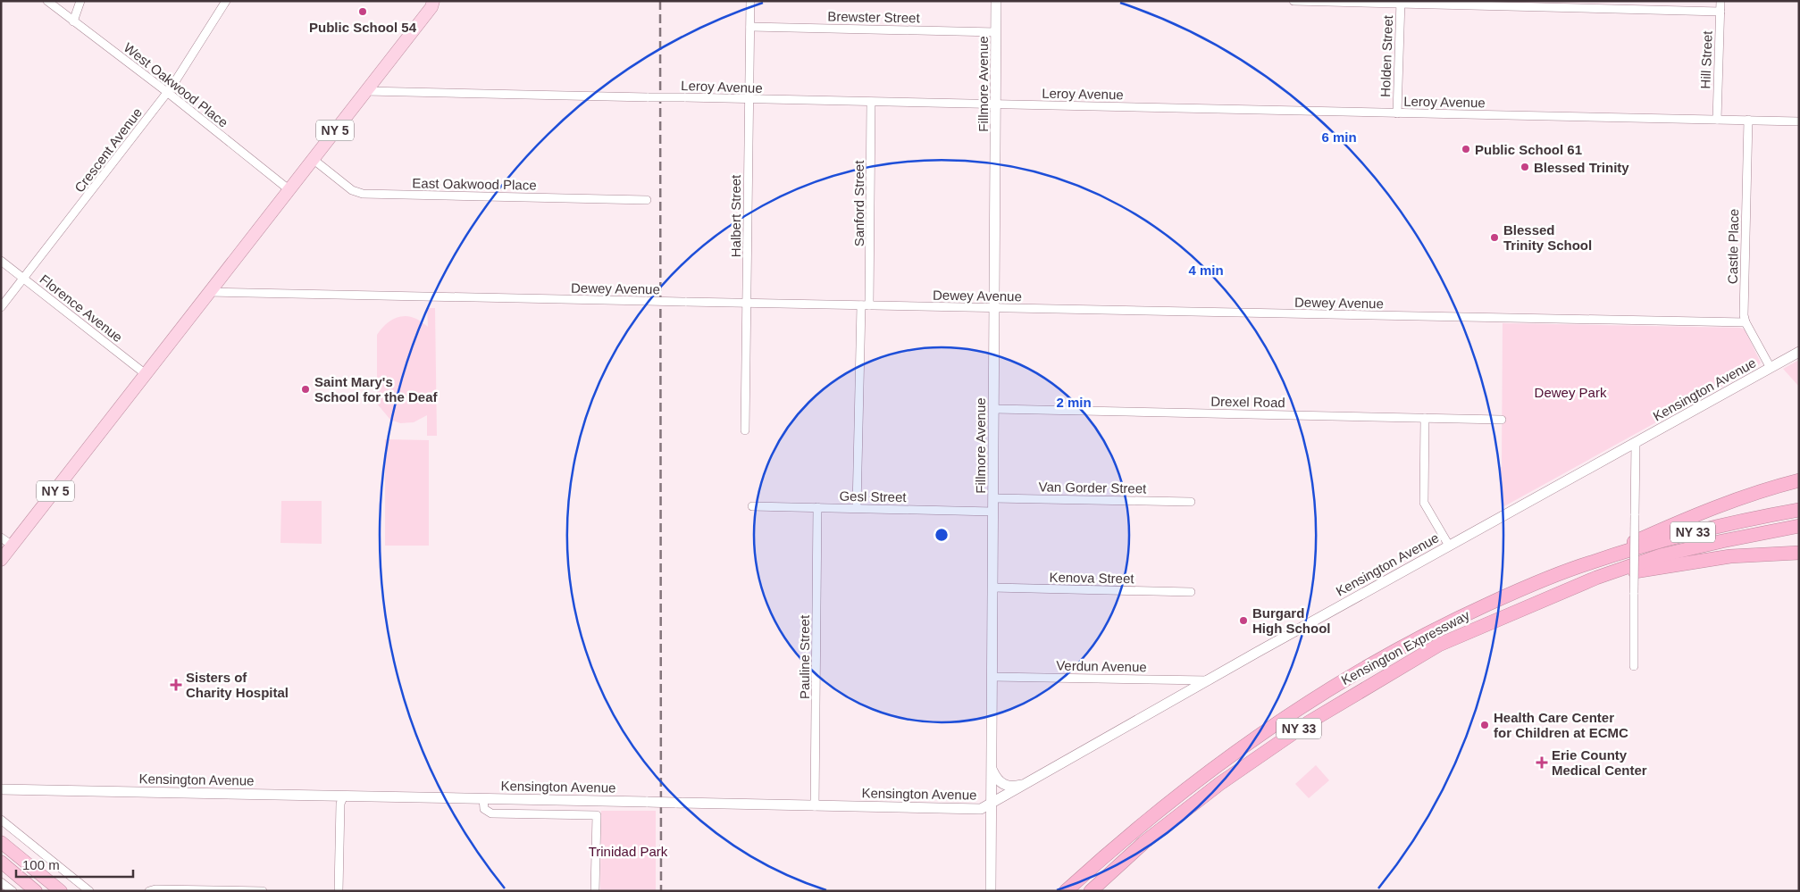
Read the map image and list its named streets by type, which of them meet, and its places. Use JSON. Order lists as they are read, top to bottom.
{
  "streets": {
    "highway": ["NY 33", "Kensington Expressway"],
    "main road": ["NY 5"],
    "street": [
      "Brewster Street",
      "Holden Street",
      "Hill Street",
      "Fillmore Avenue",
      "West Oakwood Place",
      "Leroy Avenue",
      "Crescent Avenue",
      "East Oakwood Place",
      "Sanford Street",
      "Halbert Street",
      "Castle Place",
      "Dewey Avenue",
      "Florence Avenue",
      "Kensington Avenue",
      "Drexel Road",
      "Van Gorder Street",
      "Gesl Street",
      "Kenova Street",
      "Pauline Street",
      "Verdun Avenue"
    ]
  },
  "crossings": [
    ["Brewster Street", "Fillmore Avenue"],
    ["Brewster Street", "Halbert Street"],
    ["Holden Street", "Leroy Avenue"],
    ["Hill Street", "Leroy Avenue"],
    ["Fillmore Avenue", "Leroy Avenue"],
    ["Fillmore Avenue", "Dewey Avenue"],
    ["Fillmore Avenue", "Kensington Avenue"],
    ["Fillmore Avenue", "Drexel Road"],
    ["Fillmore Avenue", "Van Gorder Street"],
    ["Fillmore Avenue", "Gesl Street"],
    ["Fillmore Avenue", "Kenova Street"],
    ["Fillmore Avenue", "Verdun Avenue"],
    ["West Oakwood Place", "NY 5"],
    ["West Oakwood Place", "Crescent Avenue"],
    ["Leroy Avenue", "NY 5"],
    ["Leroy Avenue", "Sanford Street"],
    ["Leroy Avenue", "Halbert Street"],
    ["Leroy Avenue", "Castle Place"],
    ["NY 5", "East Oakwood Place"],
    ["NY 5", "Dewey Avenue"],
    ["NY 5", "Florence Avenue"],
    ["Crescent Avenue", "Florence Avenue"],
    ["Sanford Street", "Dewey Avenue"],
    ["Sanford Street", "Gesl Street"],
    ["Halbert Street", "Dewey Avenue"],
    ["Castle Place", "Dewey Avenue"],
    ["Castle Place", "Kensington Avenue"],
    ["Kensington Avenue", "Pauline Street"],
    ["Kensington Avenue", "Verdun Avenue"],
    ["Gesl Street", "Pauline Street"]
  ],
  "parks": ["Dewey Park", "Trinidad Park"],
  "places": {
    "other": [
      "Public School 54",
      "Public School 61",
      "Blessed Trinity",
      "Blessed Trinity School",
      "Saint Mary's School for the Deaf",
      "Burgard High School",
      "Health Care Center for Children at ECMC"
    ],
    "health": ["Sisters of Charity Hospital", "Erie County Medical Center"]
  },
  "scale_bar": "100 m",
  "rings": ["6 min", "4 min", "2 min"]
}
